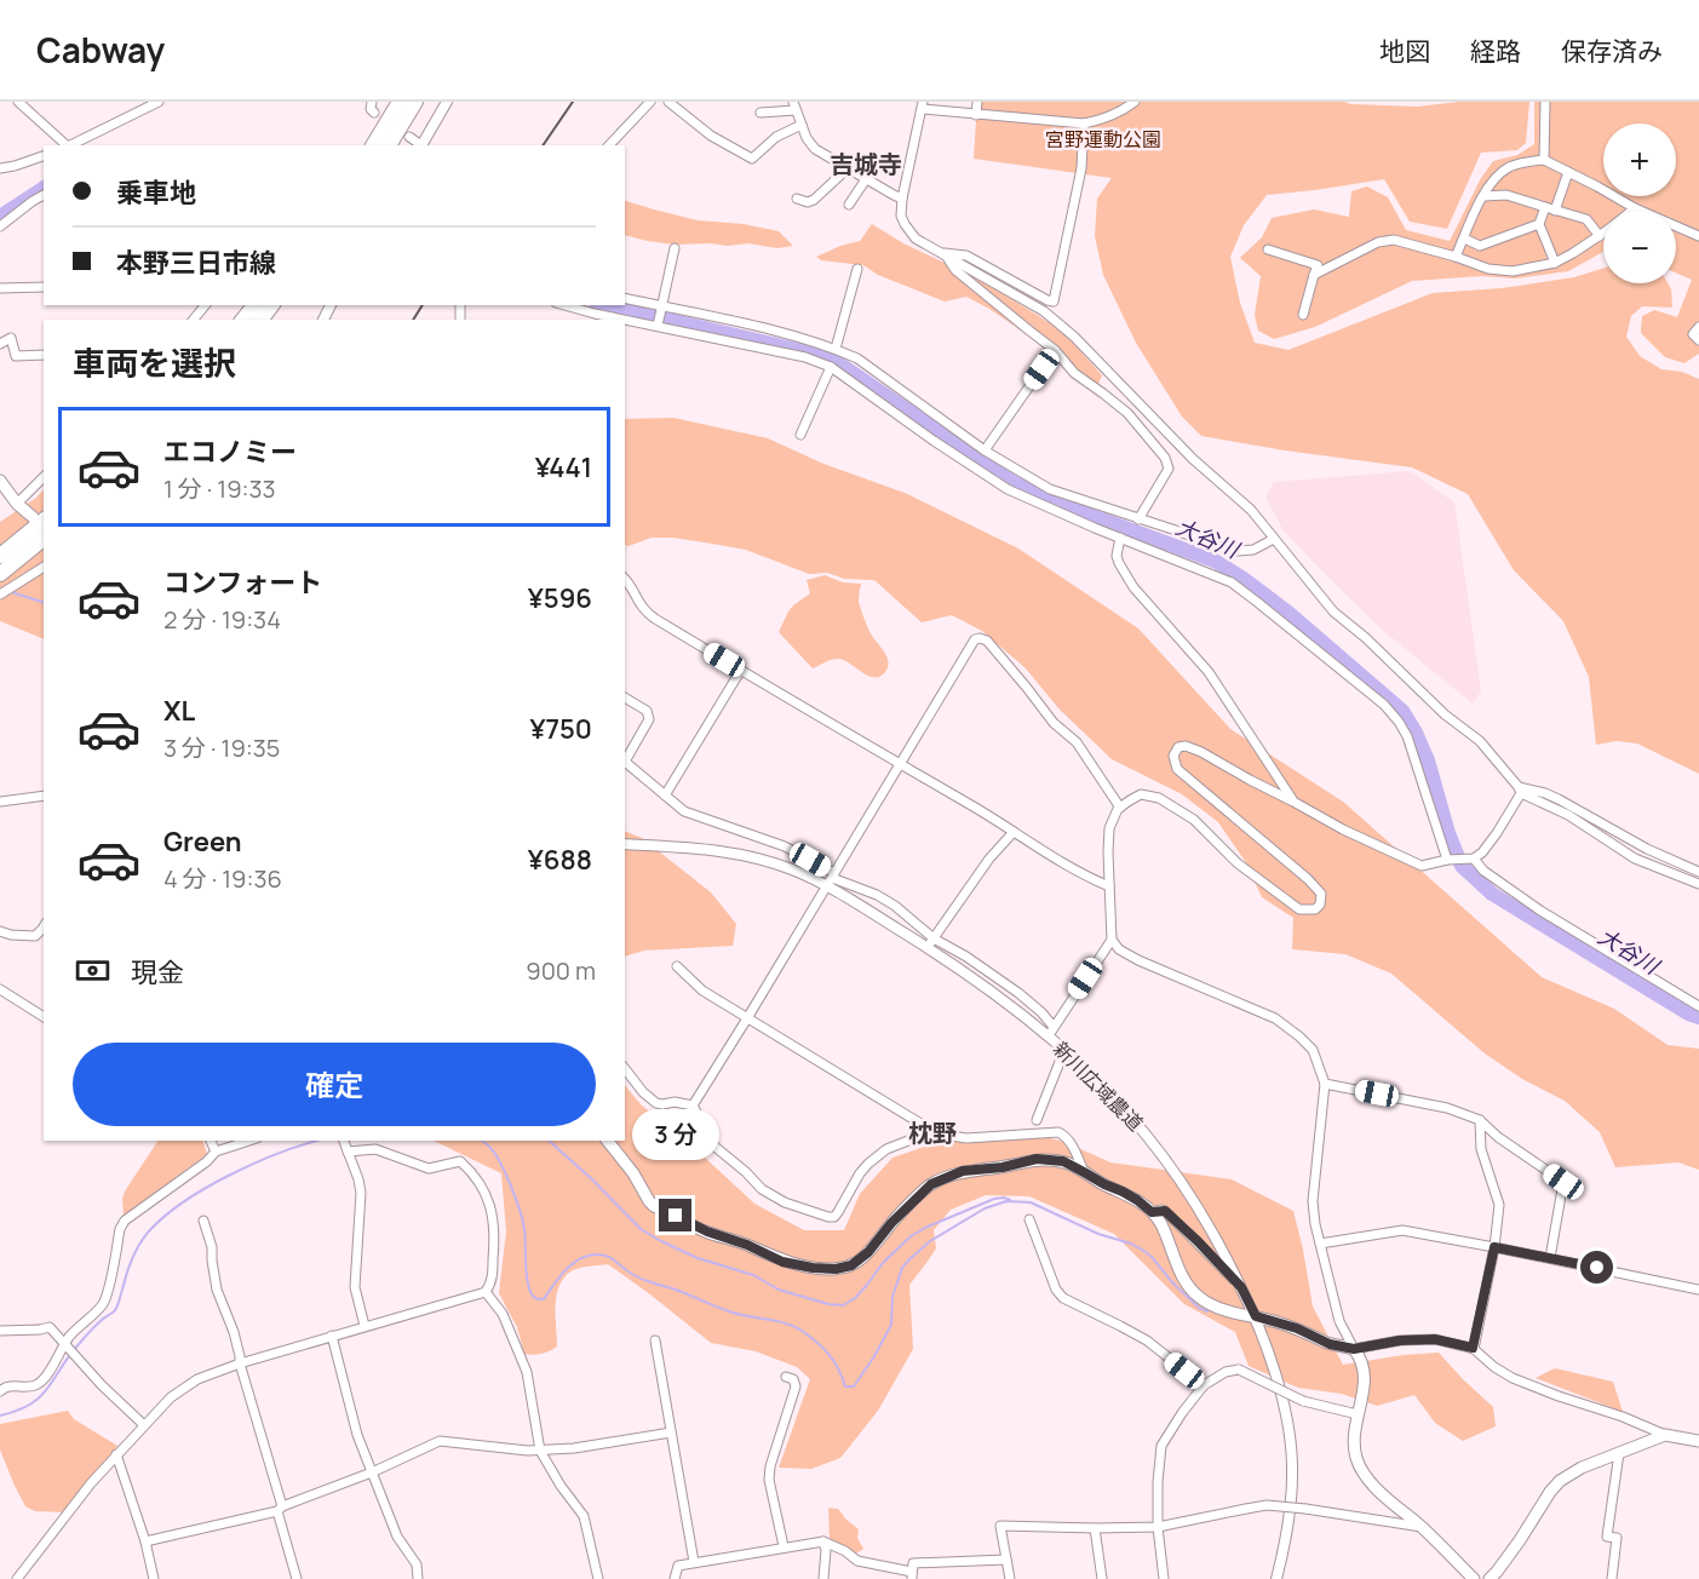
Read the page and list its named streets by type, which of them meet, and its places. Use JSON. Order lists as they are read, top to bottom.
{
  "streets": {
    "street": ["新川広域農道"]
  },
  "districts": ["吉城寺", "枕野"],
  "water": ["大谷川"],
  "parks": ["宮野運動公園"],
  "page": {
    "header": "Cabway",
    "nav": ["地図", "経路", "保存済み"],
    "map_buttons": ["+", "−"],
    "banner": ["乗車地", "本野三日市線"],
    "heading": "車両を選択",
    "list": [
      {
        "name": "エコノミー",
        "note": "1 分 · 19:33",
        "value": "¥441"
      },
      {
        "name": "コンフォート",
        "note": "2 分 · 19:34",
        "value": "¥596"
      },
      {
        "name": "XL",
        "note": "3 分 · 19:35",
        "value": "¥750"
      },
      {
        "name": "Green",
        "note": "4 分 · 19:36",
        "value": "¥688"
      }
    ],
    "pay": ["現金", "900 m"],
    "buttons": "確定",
    "bubble": "3 分"
  }
}
